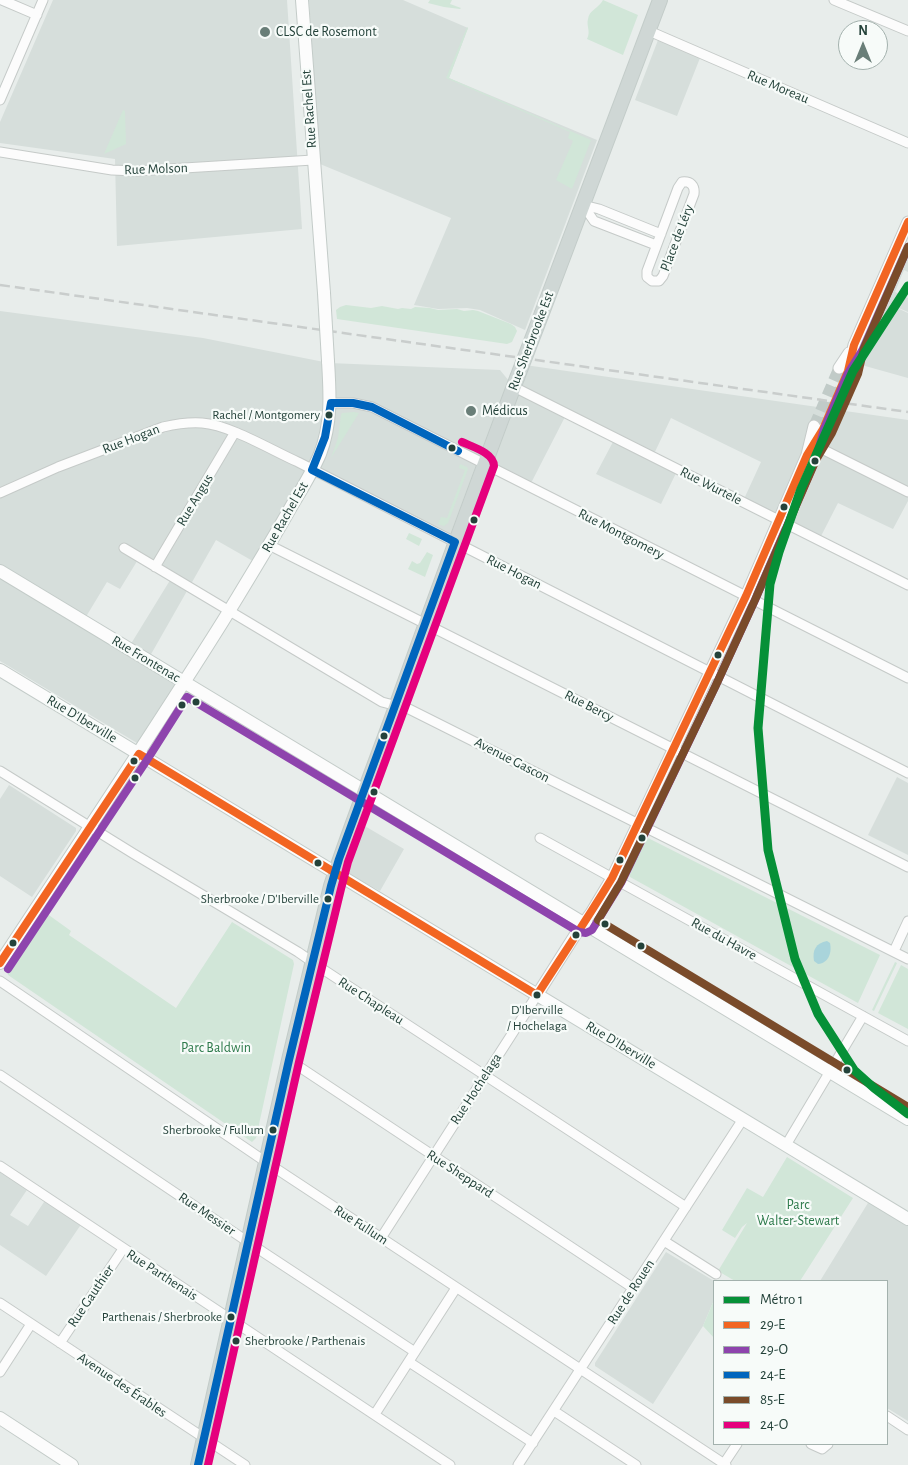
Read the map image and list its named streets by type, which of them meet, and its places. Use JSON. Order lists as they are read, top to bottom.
{
  "streets": {
    "main road": [
      "Rue Rachel Est",
      "Rue Sherbrooke Est",
      "Rue Frontenac",
      "Rue D'Iberville"
    ],
    "street": [
      "Rue Moreau",
      "Rue Molson",
      "Place de Léry",
      "Rue Hogan",
      "Rue Wurtele",
      "Rue Angus",
      "Rue Montgomery",
      "Rue Bercy",
      "Avenue Gascon",
      "Rue du Havre",
      "Rue Chapleau",
      "Rue Hochelaga",
      "Rue Sheppard",
      "Rue Messier",
      "Rue Fullum",
      "Rue Parthenais",
      "Rue de Rouen",
      "Rue Gauthier",
      "Avenue des Érables"
    ]
  },
  "crossings": [
    ["Rue Moreau", "Rue Sherbrooke Est"],
    ["Rue Rachel Est", "Rue Molson"],
    ["Rue Rachel Est", "Rue Hogan"],
    ["Rue Rachel Est", "Rue Montgomery"],
    ["Rue Rachel Est", "Rue Frontenac"],
    ["Rue Rachel Est", "Rue Bercy"],
    ["Rue Rachel Est", "Rue D'Iberville"],
    ["Rue Rachel Est", "Avenue Gascon"],
    ["Rue Rachel Est", "Rue Chapleau"],
    ["Place de Léry", "Rue Sherbrooke Est"],
    ["Rue Sherbrooke Est", "Rue Hogan"],
    ["Rue Sherbrooke Est", "Rue Wurtele"],
    ["Rue Sherbrooke Est", "Rue Montgomery"],
    ["Rue Sherbrooke Est", "Rue Frontenac"],
    ["Rue Sherbrooke Est", "Rue Bercy"],
    ["Rue Sherbrooke Est", "Rue D'Iberville"],
    ["Rue Sherbrooke Est", "Avenue Gascon"],
    ["Rue Sherbrooke Est", "Rue Chapleau"],
    ["Rue Sherbrooke Est", "Rue Sheppard"],
    ["Rue Sherbrooke Est", "Rue Messier"],
    ["Rue Sherbrooke Est", "Rue Fullum"],
    ["Rue Sherbrooke Est", "Rue Parthenais"],
    ["Rue Sherbrooke Est", "Avenue des Érables"],
    ["Rue Hogan", "Rue Angus"],
    ["Rue Hogan", "Rue Hochelaga"],
    ["Rue Wurtele", "Rue Hochelaga"],
    ["Rue Angus", "Avenue Gascon"],
    ["Rue Montgomery", "Rue Hochelaga"],
    ["Rue Frontenac", "Rue Hochelaga"],
    ["Rue Bercy", "Rue Hochelaga"],
    ["Rue D'Iberville", "Rue Hochelaga"],
    ["Rue D'Iberville", "Rue de Rouen"],
    ["Avenue Gascon", "Rue Hochelaga"],
    ["Rue du Havre", "Rue Hochelaga"],
    ["Rue Chapleau", "Rue Hochelaga"],
    ["Rue Chapleau", "Rue de Rouen"],
    ["Rue Hochelaga", "Rue Sheppard"],
    ["Rue Hochelaga", "Rue Fullum"],
    ["Rue Sheppard", "Rue de Rouen"],
    ["Rue Fullum", "Rue de Rouen"],
    ["Rue Parthenais", "Rue Gauthier"],
    ["Rue Gauthier", "Avenue des Érables"]
  ],
  "parks": ["Parc Baldwin", "Parc Walter-Stewart"],
  "places": [
    "CLSC de Rosemont",
    "Médicus",
    "Rachel / Montgomery",
    "Sherbrooke / D'Iberville",
    "D'Iberville / Hochelaga",
    "Sherbrooke / Fullum",
    "Parthenais / Sherbrooke",
    "Sherbrooke / Parthenais"
  ],
  "lines": [
    "transit line 29-E",
    "transit line 29-O",
    "transit line 85-E",
    "metro line 1",
    "transit line 24-E",
    "transit line 24-O"
  ],
  "legend": [
    "Métro 1",
    "29-E",
    "29-O",
    "24-E",
    "85-E",
    "24-O"
  ],
  "north": "top"
}
